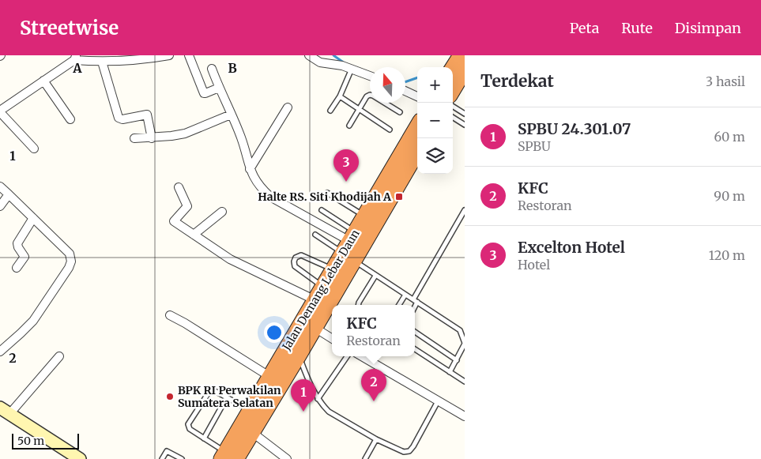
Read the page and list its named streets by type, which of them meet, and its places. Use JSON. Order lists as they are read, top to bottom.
{
  "streets": {
    "highway": ["Jalan Demang Lebar Daun"]
  },
  "places": {
    "transit": ["Halte RS. Siti Khodijah A"],
    "other": ["BPK RI Perwakilan Sumatera Selatan"]
  },
  "scale_bar": "50 m",
  "north": "top",
  "page": {
    "header": "Streetwise",
    "nav": ["Peta", "Rute", "Disimpan"],
    "heading": ["Terdekat", "3 hasil"],
    "map_buttons": ["+", "−"],
    "list": [
      {
        "mark": "1",
        "name": "SPBU 24.301.07",
        "note": "SPBU",
        "value": "60 m"
      },
      {
        "mark": "2",
        "name": "KFC",
        "note": "Restoran",
        "value": "90 m"
      },
      {
        "mark": "3",
        "name": "Excelton Hotel",
        "note": "Hotel",
        "value": "120 m"
      }
    ],
    "pins": ["3", "2", "1"],
    "popup": ["KFC", "Restoran"],
    "scale": "50 m"
  },
  "grid": {
    "columns": ["A", "B"],
    "rows": ["1", "2"]
  }
}
